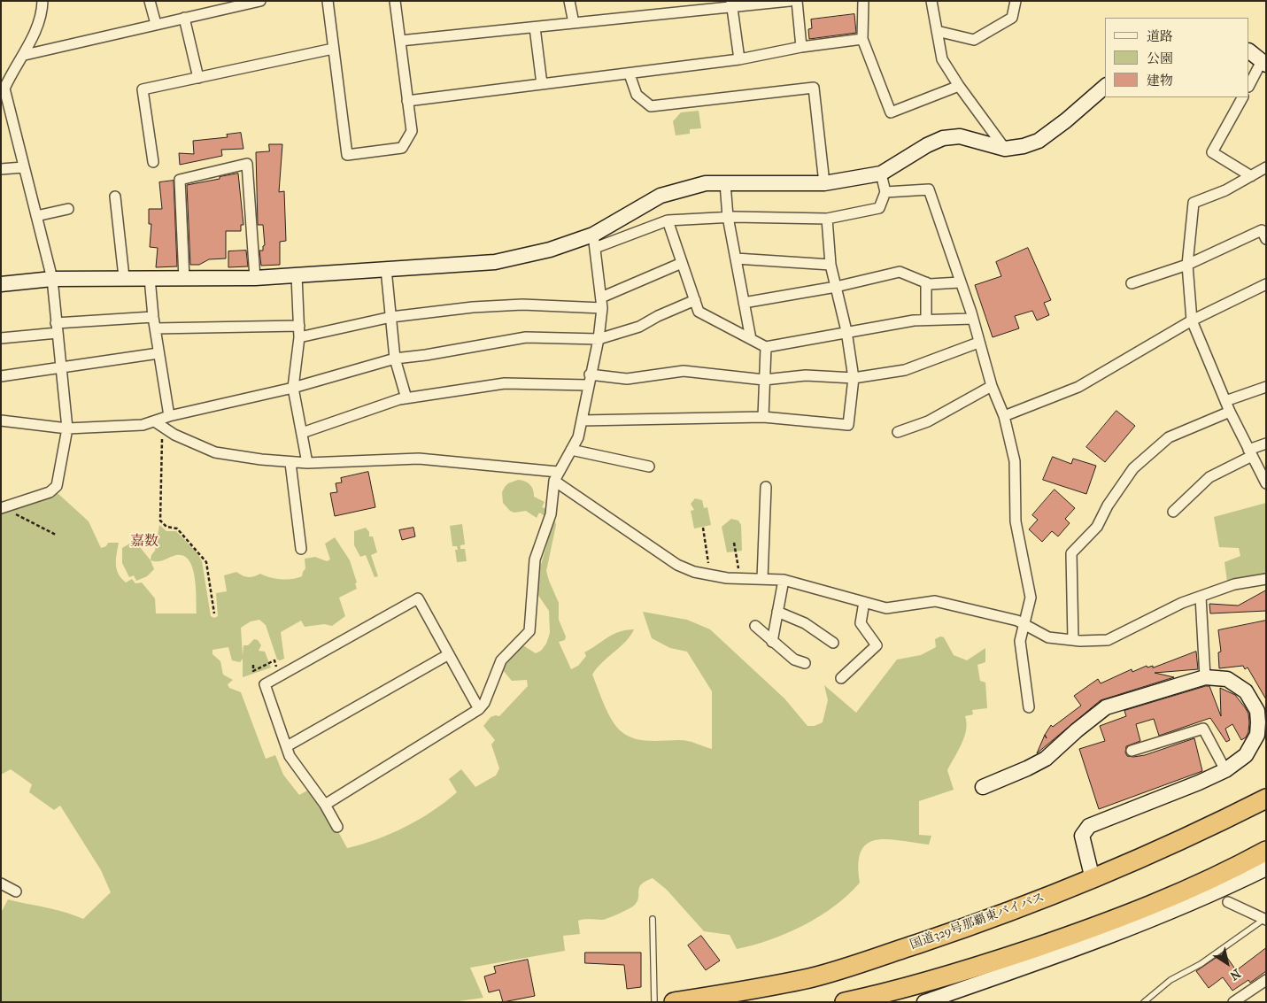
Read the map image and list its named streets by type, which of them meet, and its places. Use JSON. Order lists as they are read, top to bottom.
{
  "streets": {
    "highway": ["国道329号那覇東バイパス"]
  },
  "districts": ["嘉数"],
  "legend": ["道路", "公園", "建物"],
  "north": "bottom right"
}
